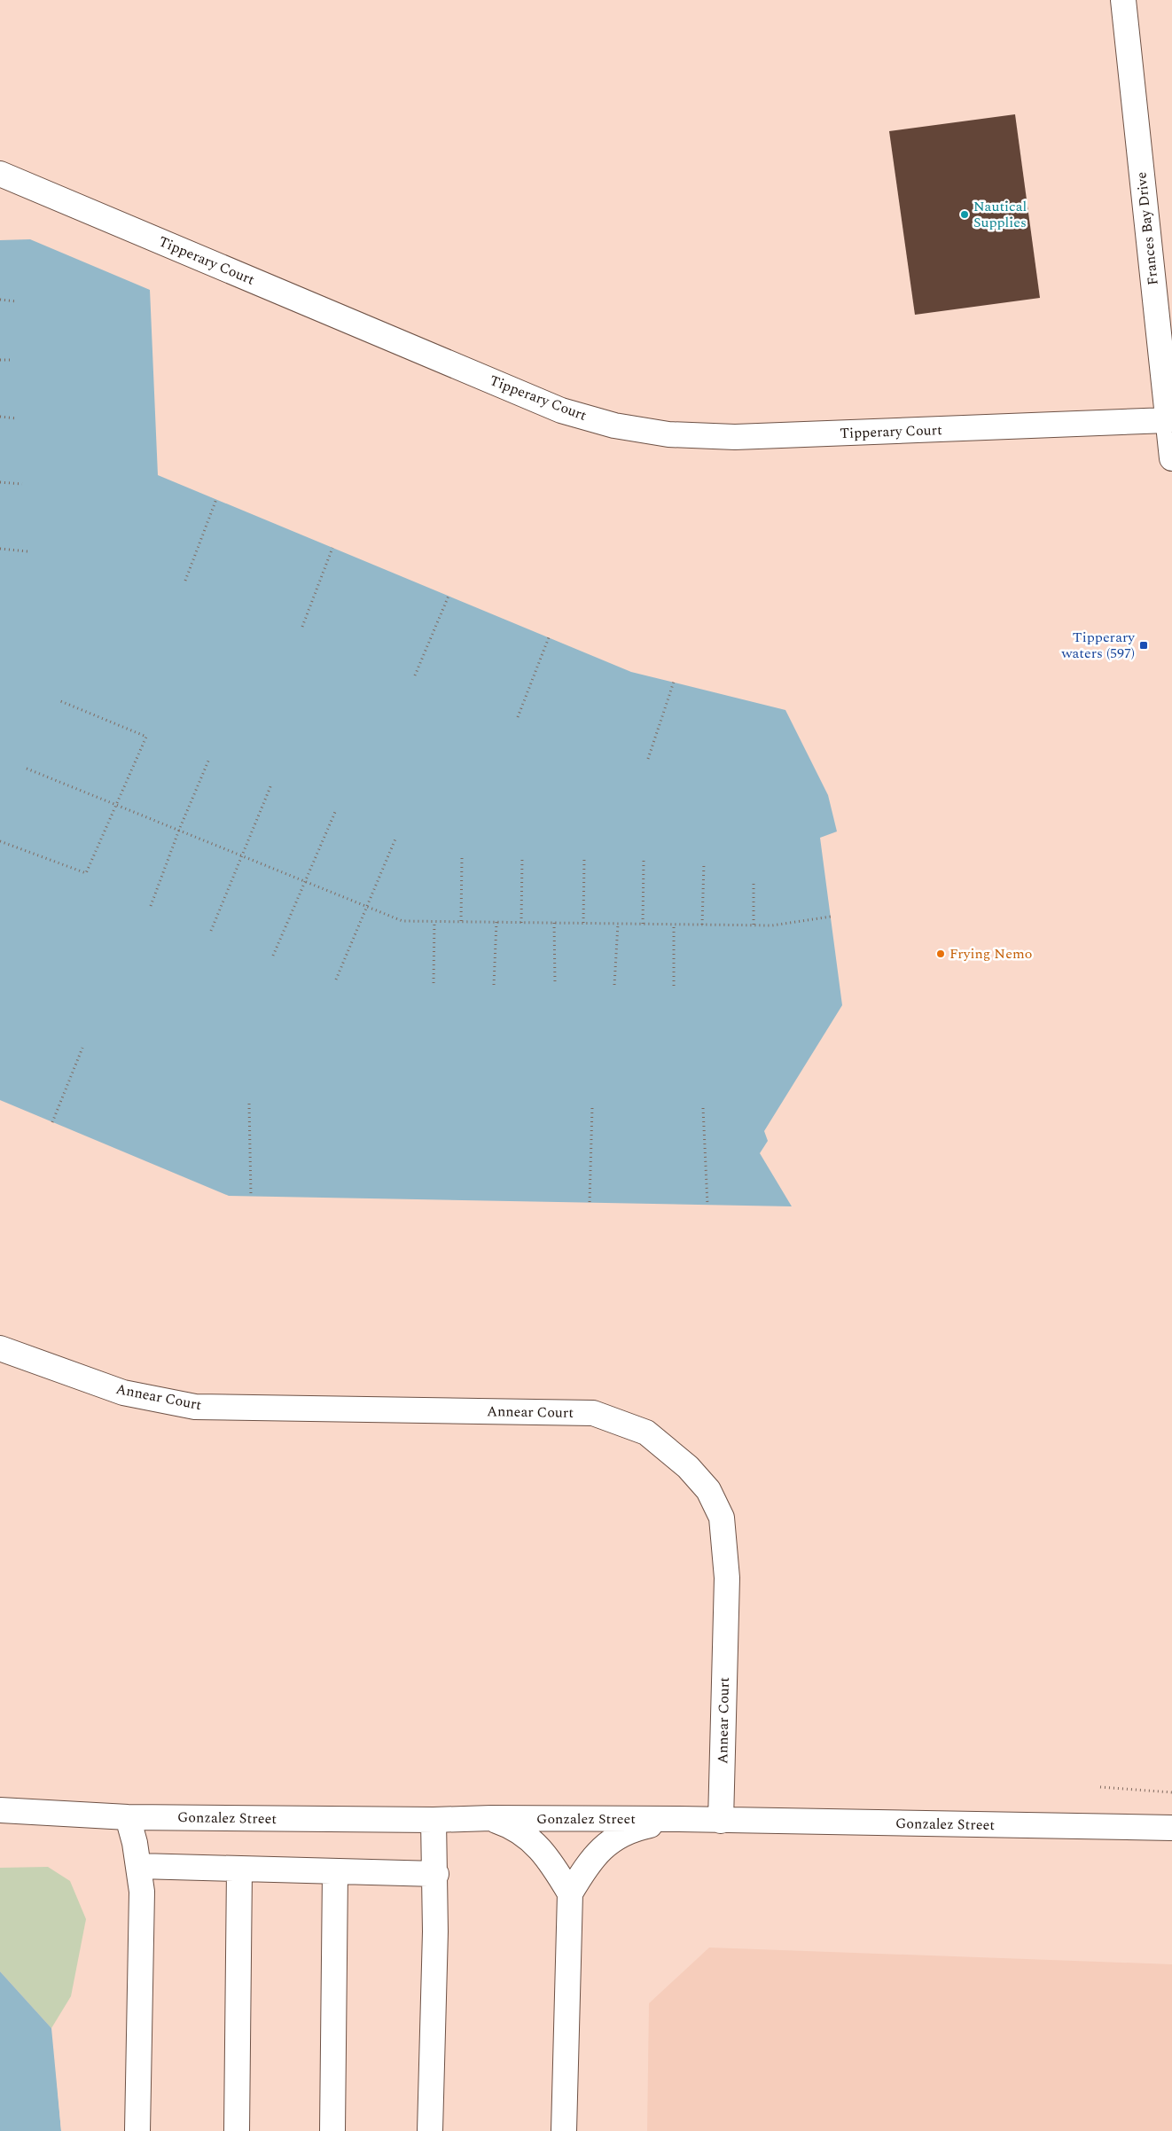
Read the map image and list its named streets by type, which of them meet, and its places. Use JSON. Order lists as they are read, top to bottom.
{
  "streets": {
    "street": [
      "Frances Bay Drive",
      "Tipperary Court",
      "Annear Court",
      "Gonzalez Street"
    ]
  },
  "crossings": [
    ["Frances Bay Drive", "Tipperary Court"],
    ["Annear Court", "Gonzalez Street"]
  ],
  "places": {
    "other": ["Nautical Supplies", "Frying Nemo"],
    "transit": ["Tipperary waters (597)"]
  }
}
